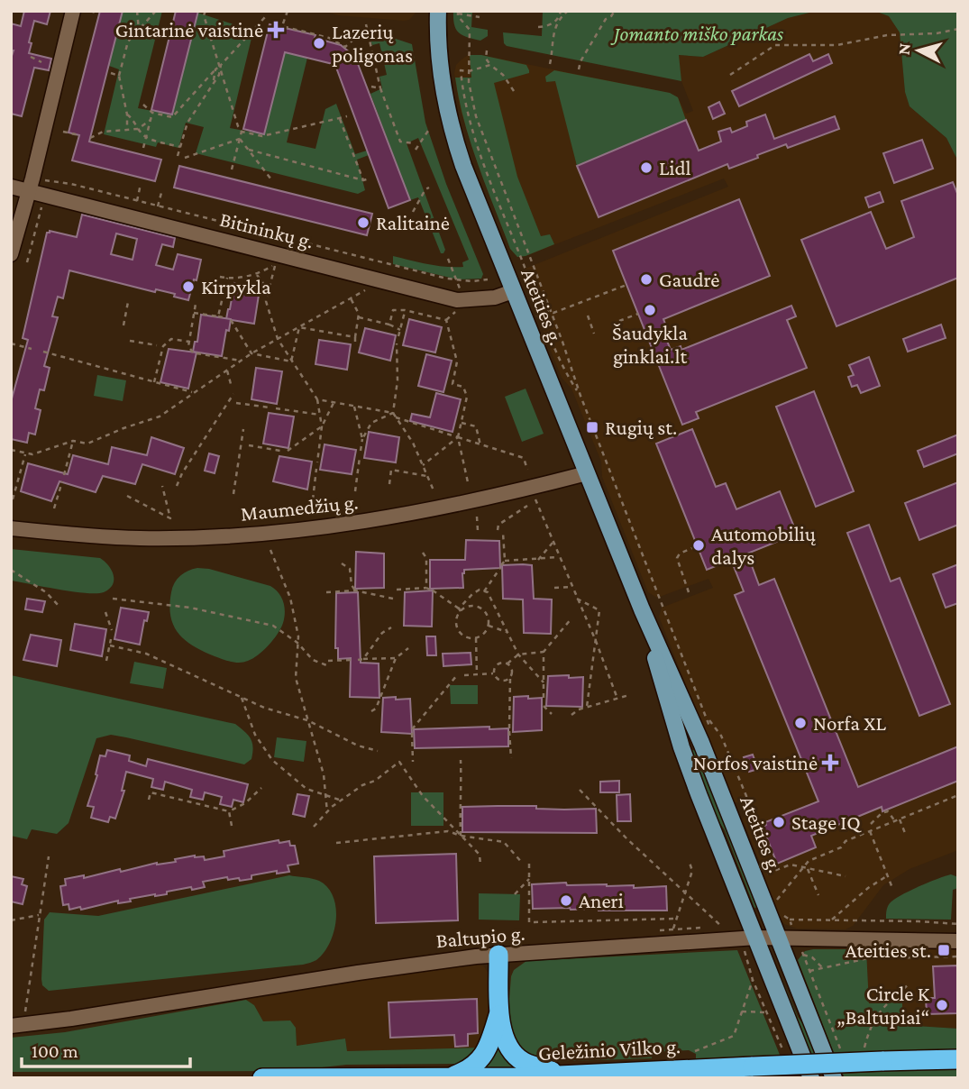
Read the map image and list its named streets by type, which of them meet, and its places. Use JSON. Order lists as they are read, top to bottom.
{
  "streets": {
    "highway": ["Geležinio Vilko g."],
    "main road": ["Ateities g."],
    "street": ["Bitininkų g.", "Maumedžių g.", "Baltupio g."]
  },
  "crossings": [
    ["Bitininkų g.", "Ateities g."],
    ["Ateities g.", "Maumedžių g."],
    ["Ateities g.", "Baltupio g."]
  ],
  "parks": ["Jomanto miško parkas"],
  "places": {
    "health": ["Gintarinė vaistinė", "Norfos vaistinė"],
    "other": [
      "Lazerių poligonas",
      "Lidl",
      "Ralitainė",
      "Gaudrė",
      "Kirpykla",
      "Šaudykla ginklai.lt",
      "Automobilių dalys",
      "Norfa XL",
      "Stage IQ",
      "Aneri",
      "Circle K „Baltupiai“"
    ],
    "transit": ["Rugių st.", "Ateities st."]
  },
  "scale_bar": "100 m",
  "north": "left"
}
